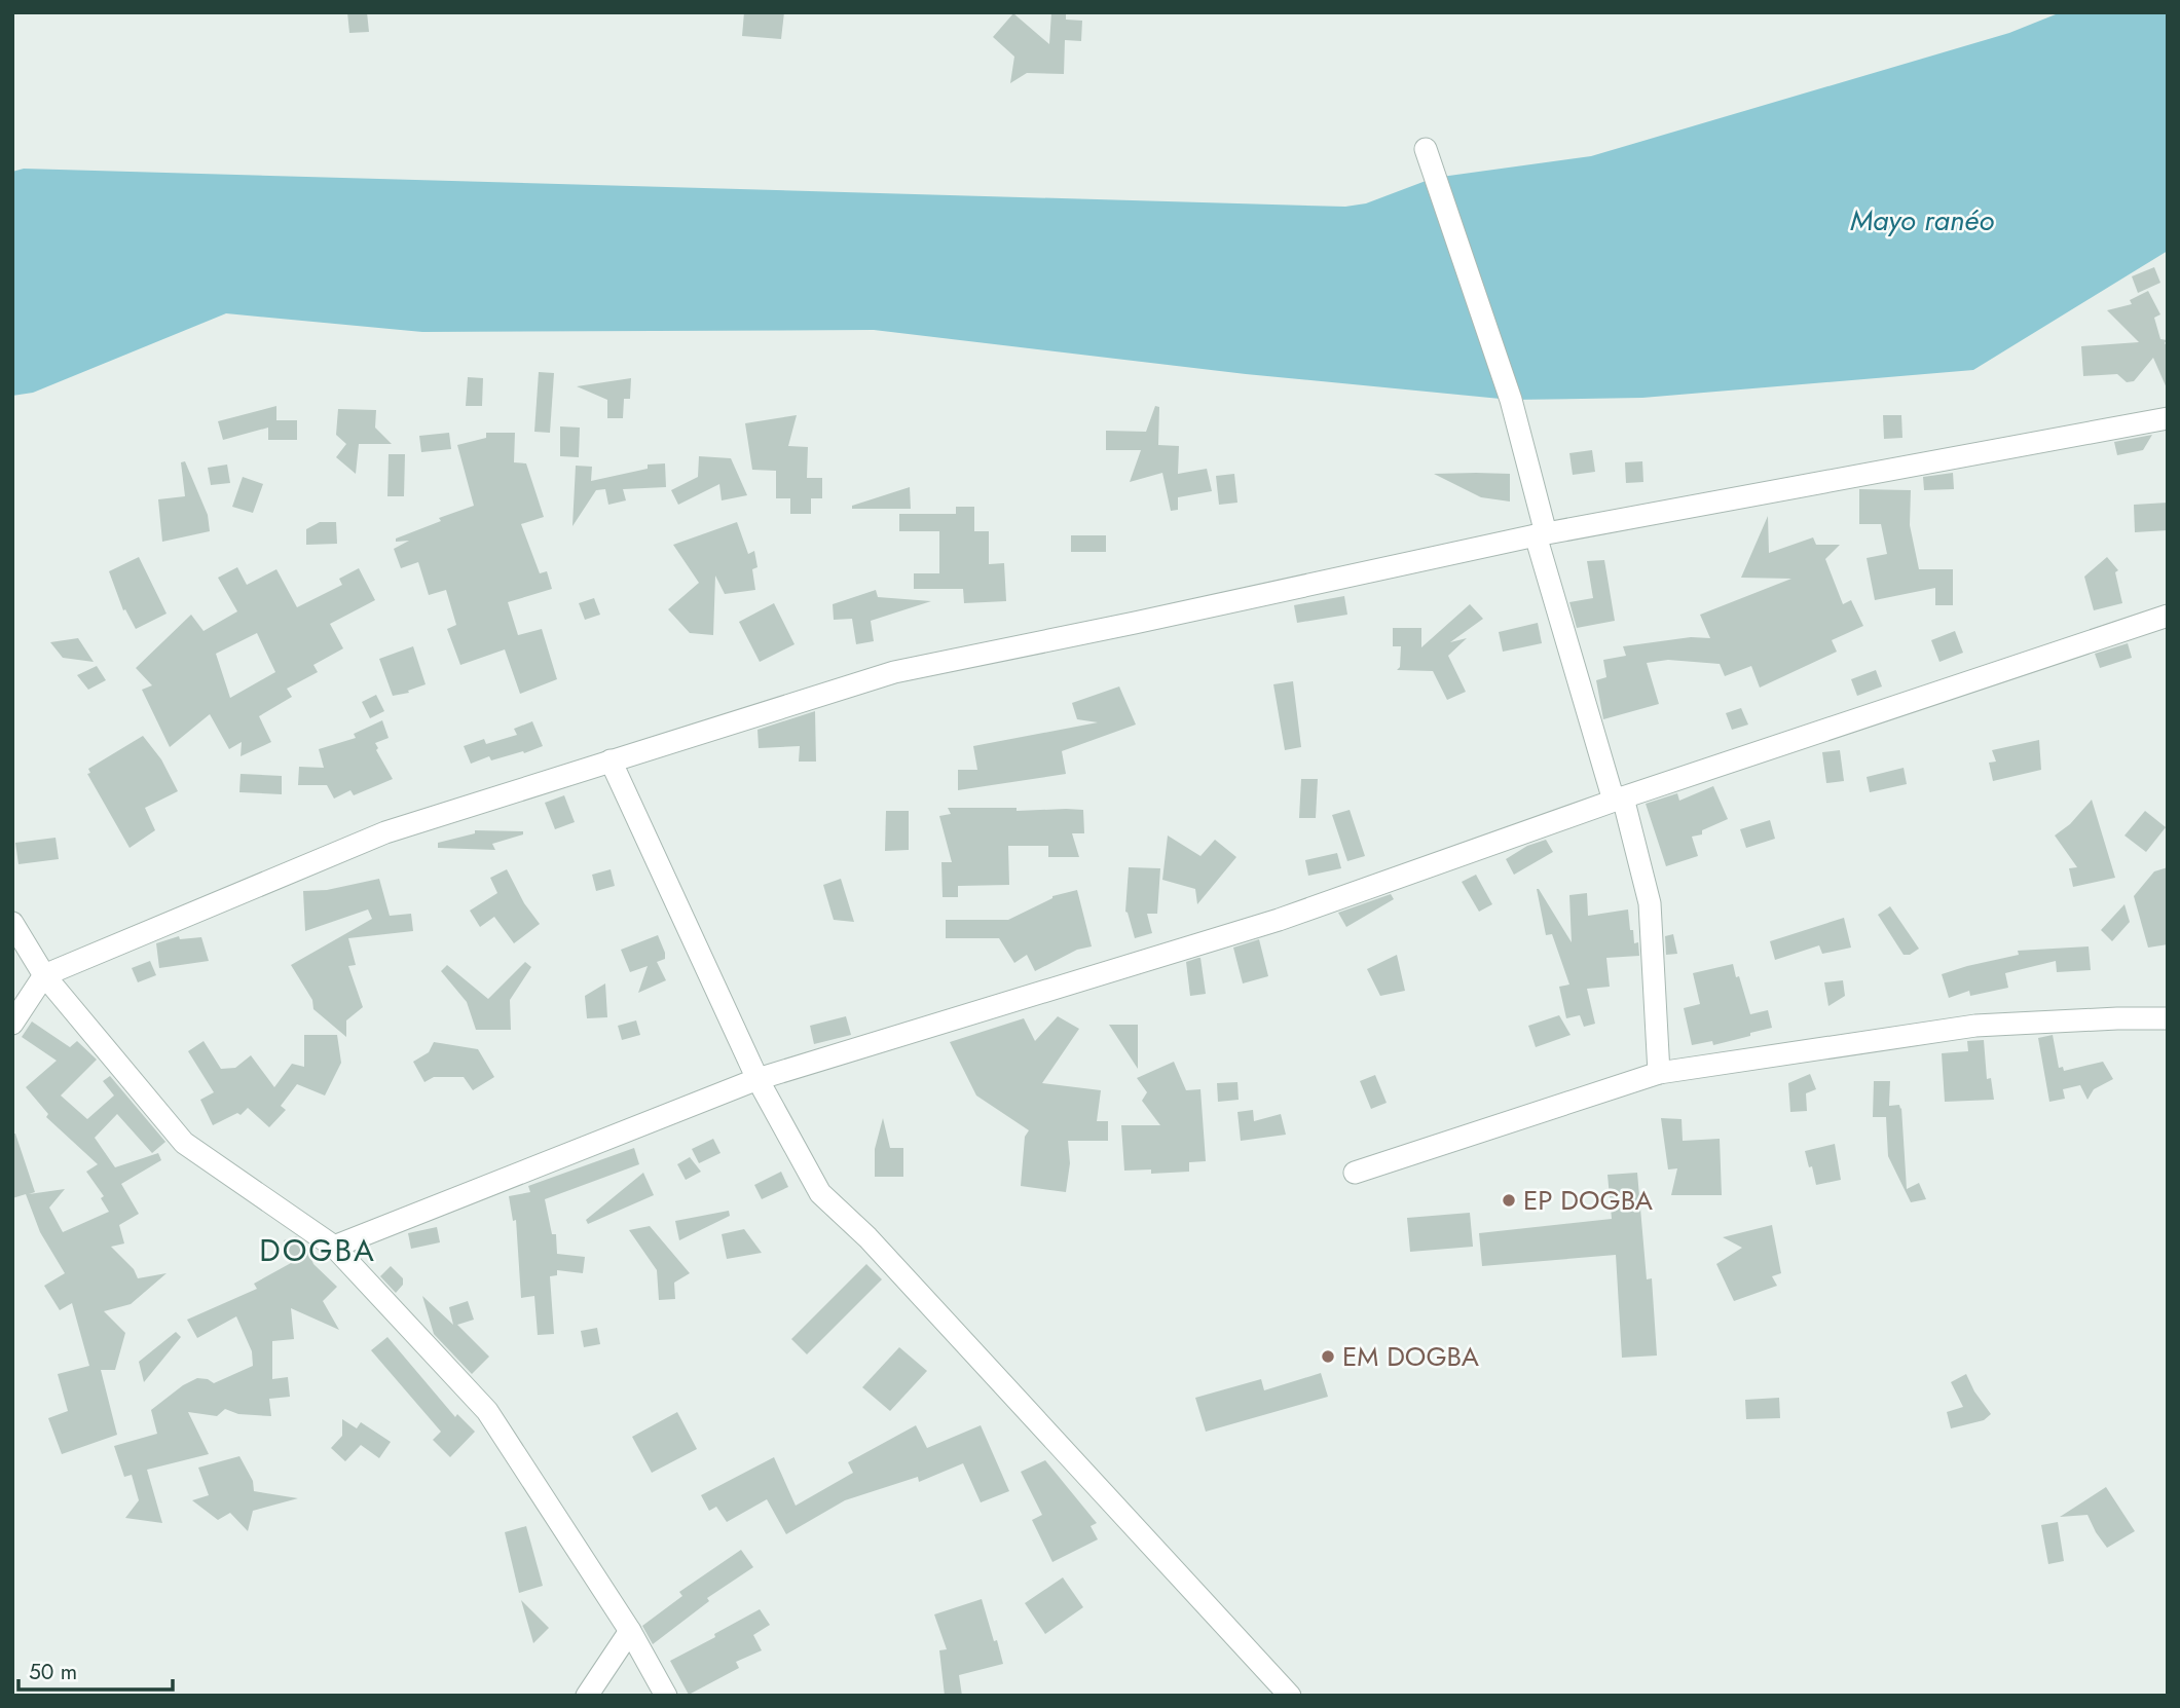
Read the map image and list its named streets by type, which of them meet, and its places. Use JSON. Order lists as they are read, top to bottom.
{
  "districts": ["DOGBA"],
  "water": ["Mayo ranéo"],
  "places": ["EP DOGBA", "EM DOGBA"],
  "scale_bar": "50 m"
}
